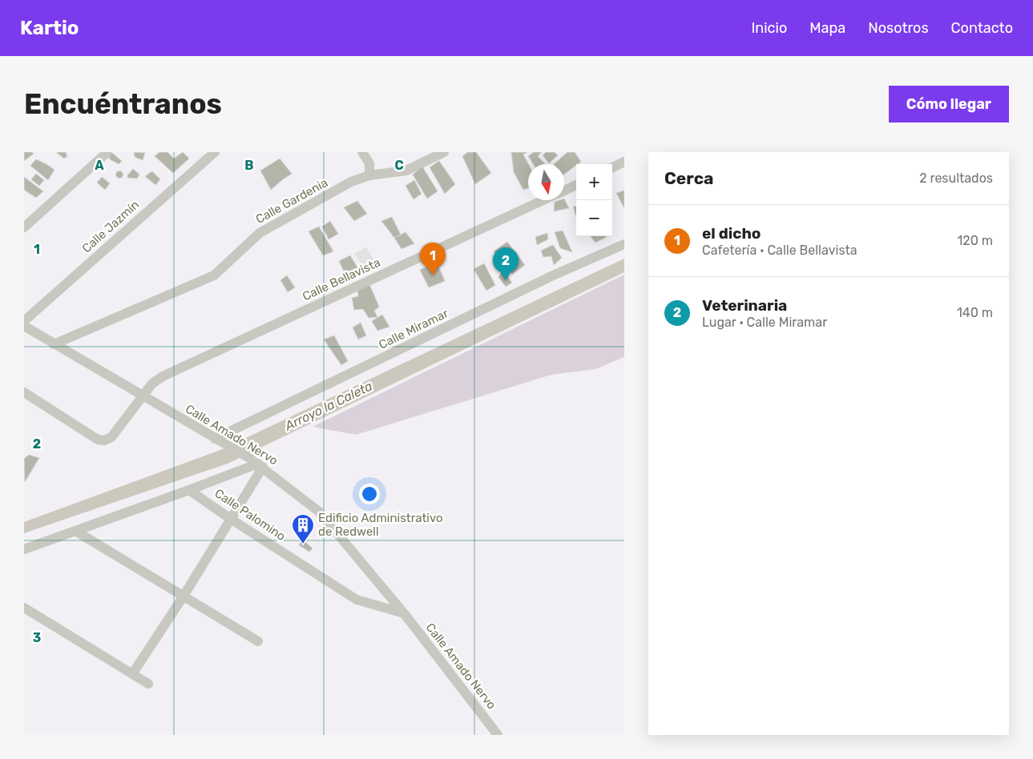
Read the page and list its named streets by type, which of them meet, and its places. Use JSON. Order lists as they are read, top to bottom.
{
  "streets": {
    "street": [
      "Calle Gardenia",
      "Calle Jazmín",
      "Calle Bellavista",
      "Calle Miramar",
      "Calle Amado Nervo",
      "Calle Palomino"
    ]
  },
  "crossings": [
    ["Calle Gardenia", "Calle Amado Nervo"],
    ["Calle Bellavista", "Calle Amado Nervo"],
    ["Calle Miramar", "Calle Amado Nervo"],
    ["Calle Amado Nervo", "Calle Palomino"]
  ],
  "water": ["Arroyo la Caleta"],
  "places": {
    "building": ["Edificio Administrativo de Redwell"]
  },
  "north": "bottom",
  "page": {
    "header": "Kartio",
    "nav": [
      "Inicio",
      "Mapa",
      "Nosotros",
      "Contacto"
    ],
    "buttons": "Cómo llegar",
    "title": "Encuéntranos",
    "heading": ["Cerca", "2 resultados"],
    "map_buttons": ["+", "−"],
    "list": [
      {
        "mark": "1",
        "name": "el dicho",
        "note": "Cafetería · Calle Bellavista",
        "value": "120 m"
      },
      {
        "mark": "2",
        "name": "Veterinaria",
        "note": "Lugar · Calle Miramar",
        "value": "140 m"
      }
    ],
    "pins": ["1", "2"]
  },
  "grid": {
    "columns": ["A", "B", "C"],
    "rows": ["1", "2", "3"]
  }
}
